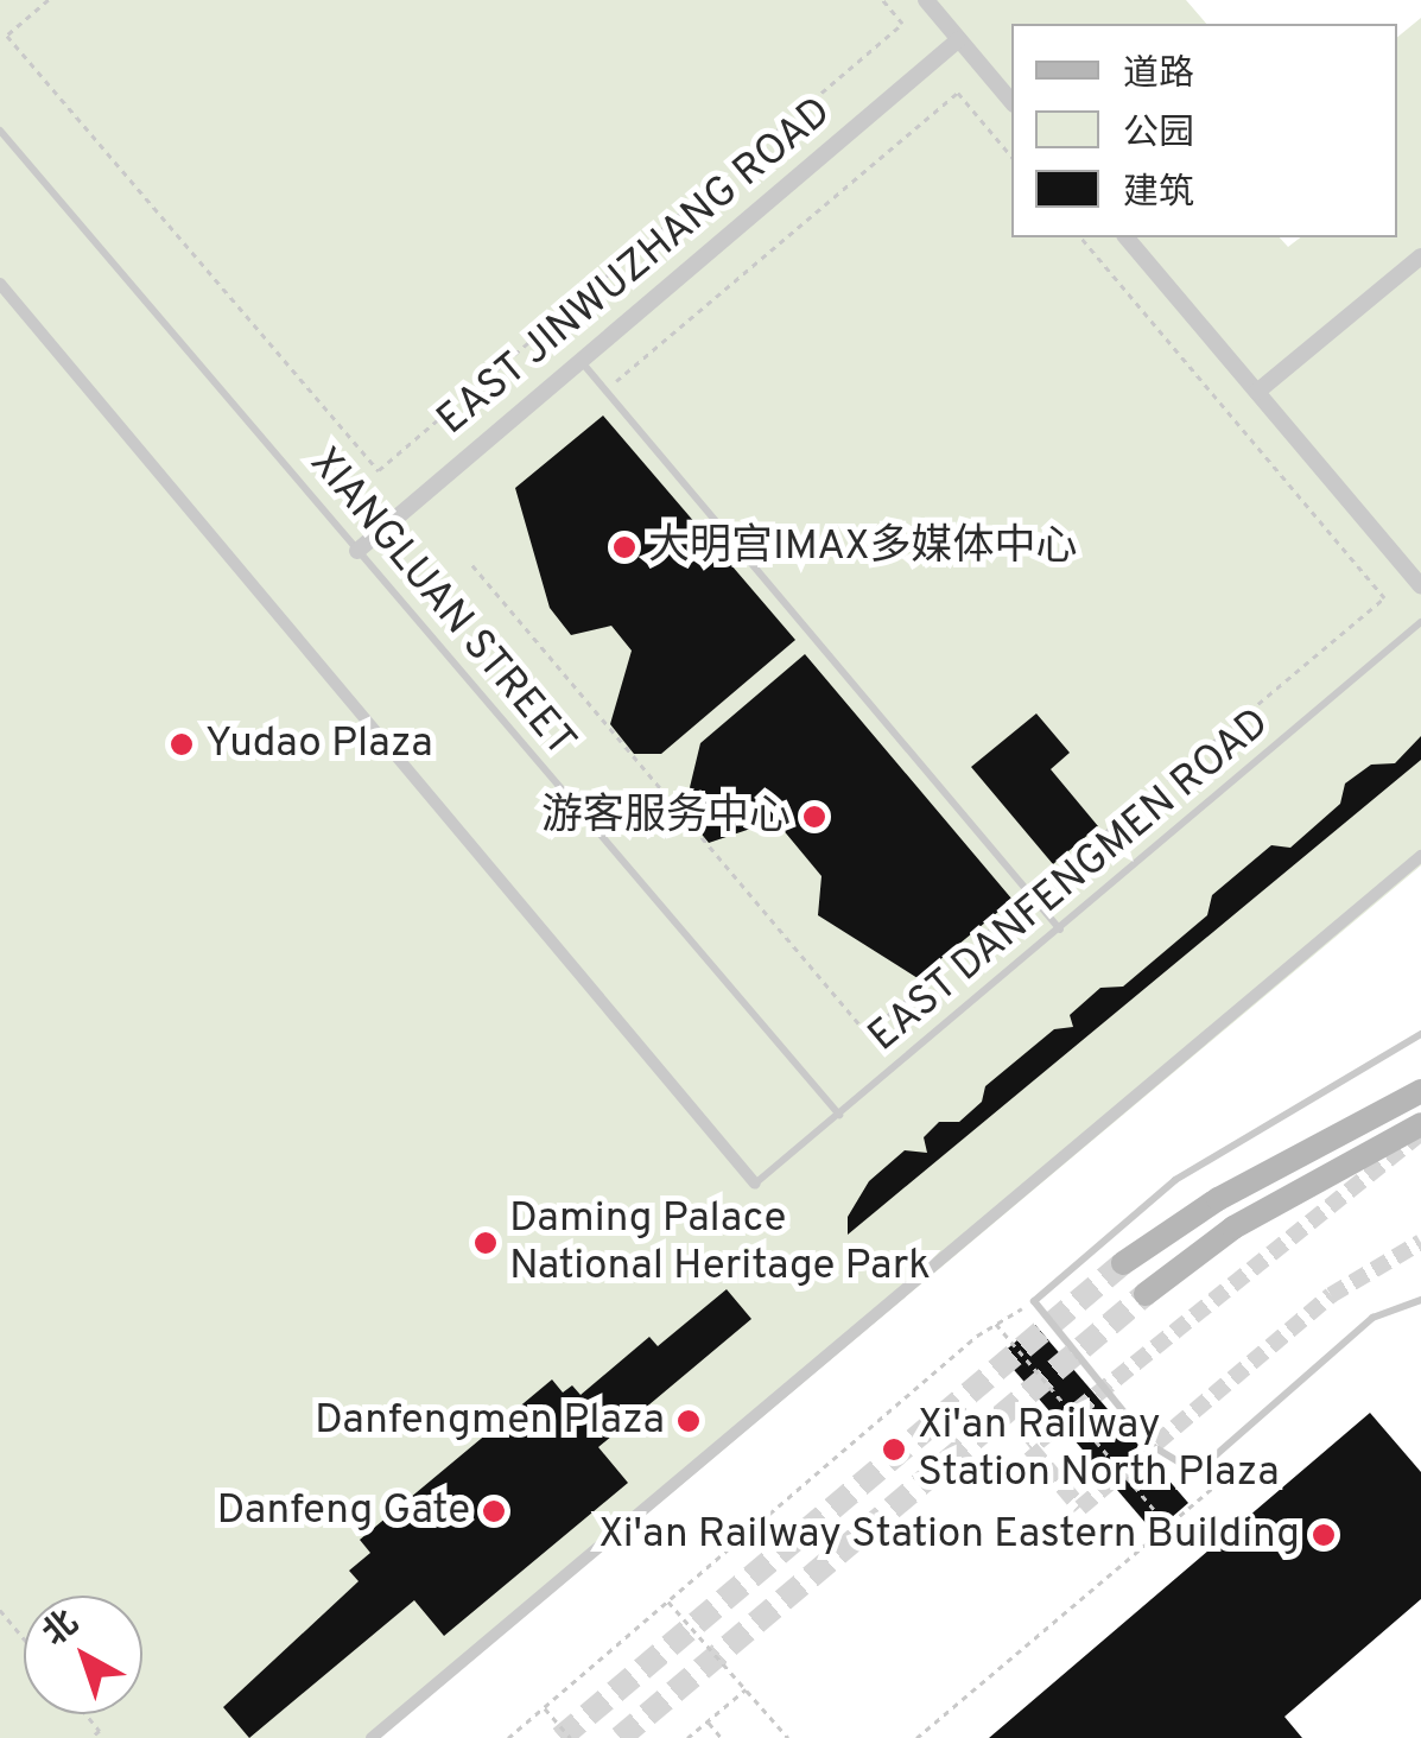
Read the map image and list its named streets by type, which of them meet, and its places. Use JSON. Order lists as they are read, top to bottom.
{
  "streets": {
    "street": ["EAST JINWUZHANG ROAD"],
    "lane": ["XIANGLUAN STREET", "EAST DANFENGMEN ROAD"]
  },
  "crossings": [
    ["EAST JINWUZHANG ROAD", "XIANGLUAN STREET"],
    ["XIANGLUAN STREET", "EAST DANFENGMEN ROAD"]
  ],
  "places": [
    "大明宫IMAX多媒体中心",
    "Yudao Plaza",
    "游客服务中心",
    "Daming Palace National Heritage Park",
    "Danfengmen Plaza",
    "Xi'an Railway Station North Plaza",
    "Danfeng Gate",
    "Xi'an Railway Station Eastern Building"
  ],
  "legend": ["道路", "公园", "建筑"],
  "north": "top left"
}
